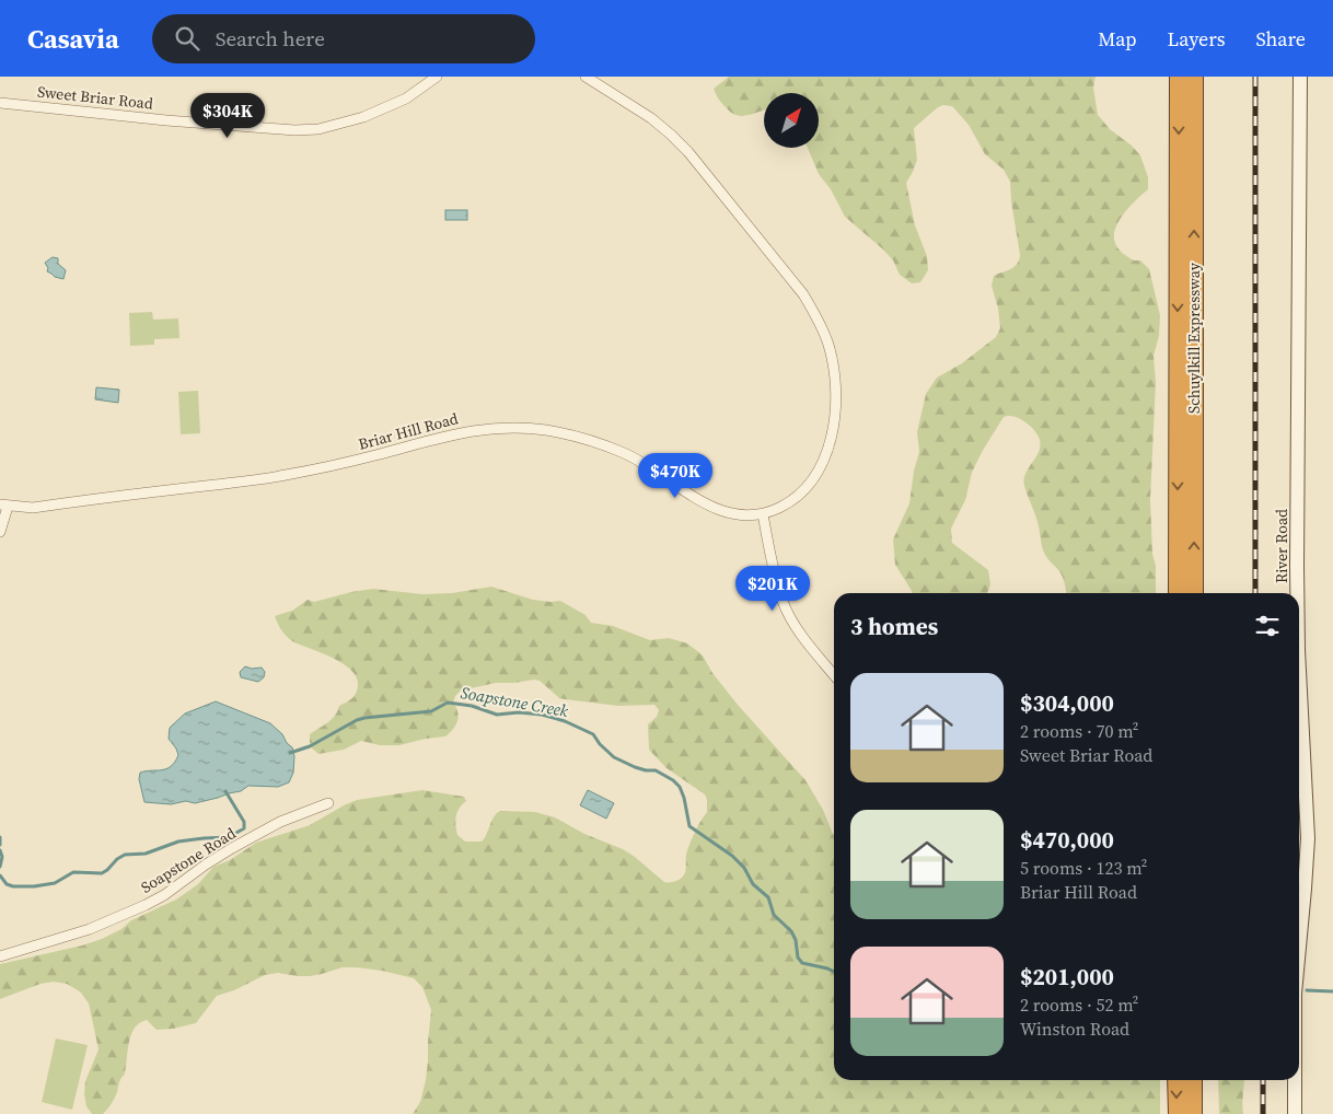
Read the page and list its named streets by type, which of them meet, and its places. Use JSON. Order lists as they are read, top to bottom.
{
  "streets": {
    "highway": ["Schuylkill Expressway"],
    "street": [
      "Sweet Briar Road",
      "Briar Hill Road",
      "River Road",
      "Soapstone Road"
    ]
  },
  "water": ["Soapstone Creek"],
  "north": "top right",
  "page": {
    "header": "Casavia",
    "search": "Search here",
    "nav": ["Map", "Layers", "Share"],
    "price": ["$304K", "$470K", "$201K"],
    "heading": "3 homes",
    "list": [
      {
        "name": "$304,000",
        "note": "2 rooms · 70 m² · Sweet Briar Road"
      },
      {
        "name": "$470,000",
        "note": "5 rooms · 123 m² · Briar Hill Road"
      },
      {
        "name": "$201,000",
        "note": "2 rooms · 52 m² · Winston Road"
      }
    ]
  }
}
